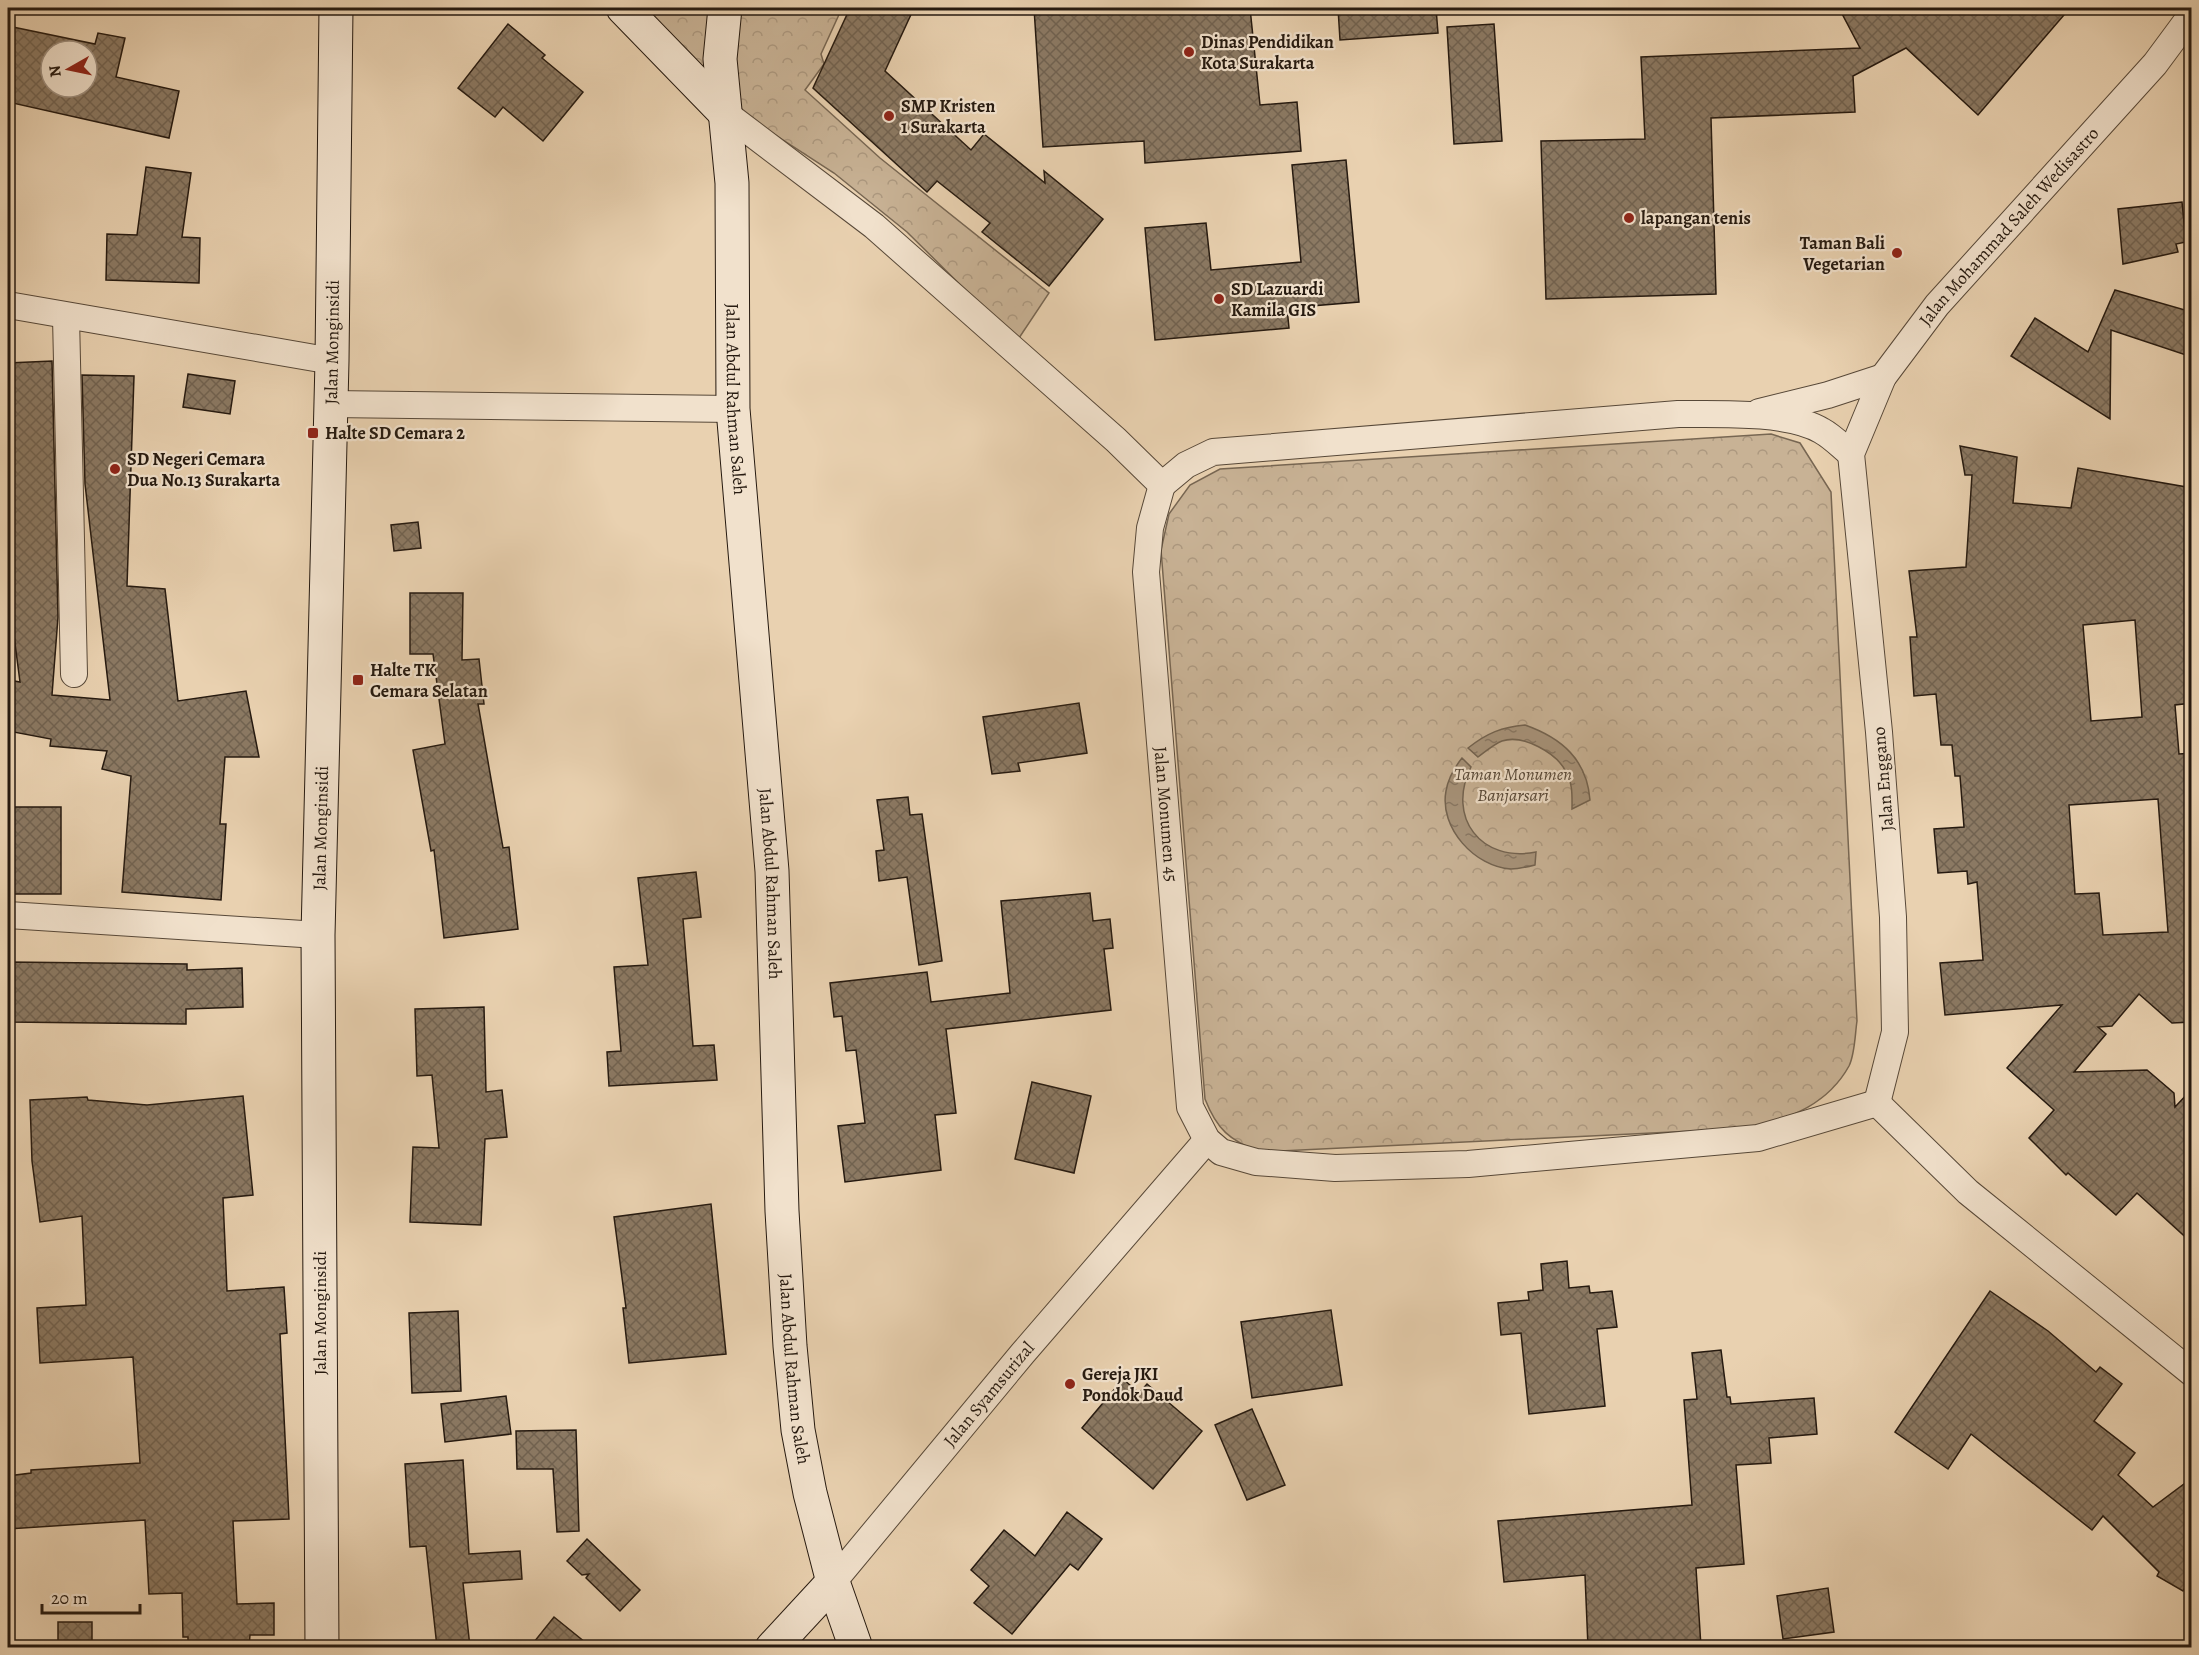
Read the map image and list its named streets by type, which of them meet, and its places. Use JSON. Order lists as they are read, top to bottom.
{
  "streets": {
    "main road": ["Jalan Monginsidi", "Jalan Abdul Rahman Saleh", "Jalan Syamsurizal"],
    "street": ["Jalan Mohammad Saleh Wedisastro", "Jalan Enggano", "Jalan Monumen 45"]
  },
  "crossings": [
    ["Jalan Mohammad Saleh Wedisastro", "Jalan Enggano"],
    ["Jalan Abdul Rahman Saleh", "Jalan Syamsurizal"],
    ["Jalan Monumen 45", "Jalan Syamsurizal"]
  ],
  "parks": ["Taman Monumen Banjarsari"],
  "places": {
    "other": [
      "Dinas Pendidikan Kota Surakarta",
      "SMP Kristen 1 Surakarta",
      "lapangan tenis",
      "Taman Bali Vegetarian",
      "SD Lazuardi Kamila GIS",
      "SD Negeri Cemara Dua No.13 Surakarta",
      "Gereja JKI Pondok Daud"
    ],
    "transit": ["Halte SD Cemara 2", "Halte TK Cemara Selatan"]
  },
  "scale_bar": "20 m",
  "north": "left"
}
